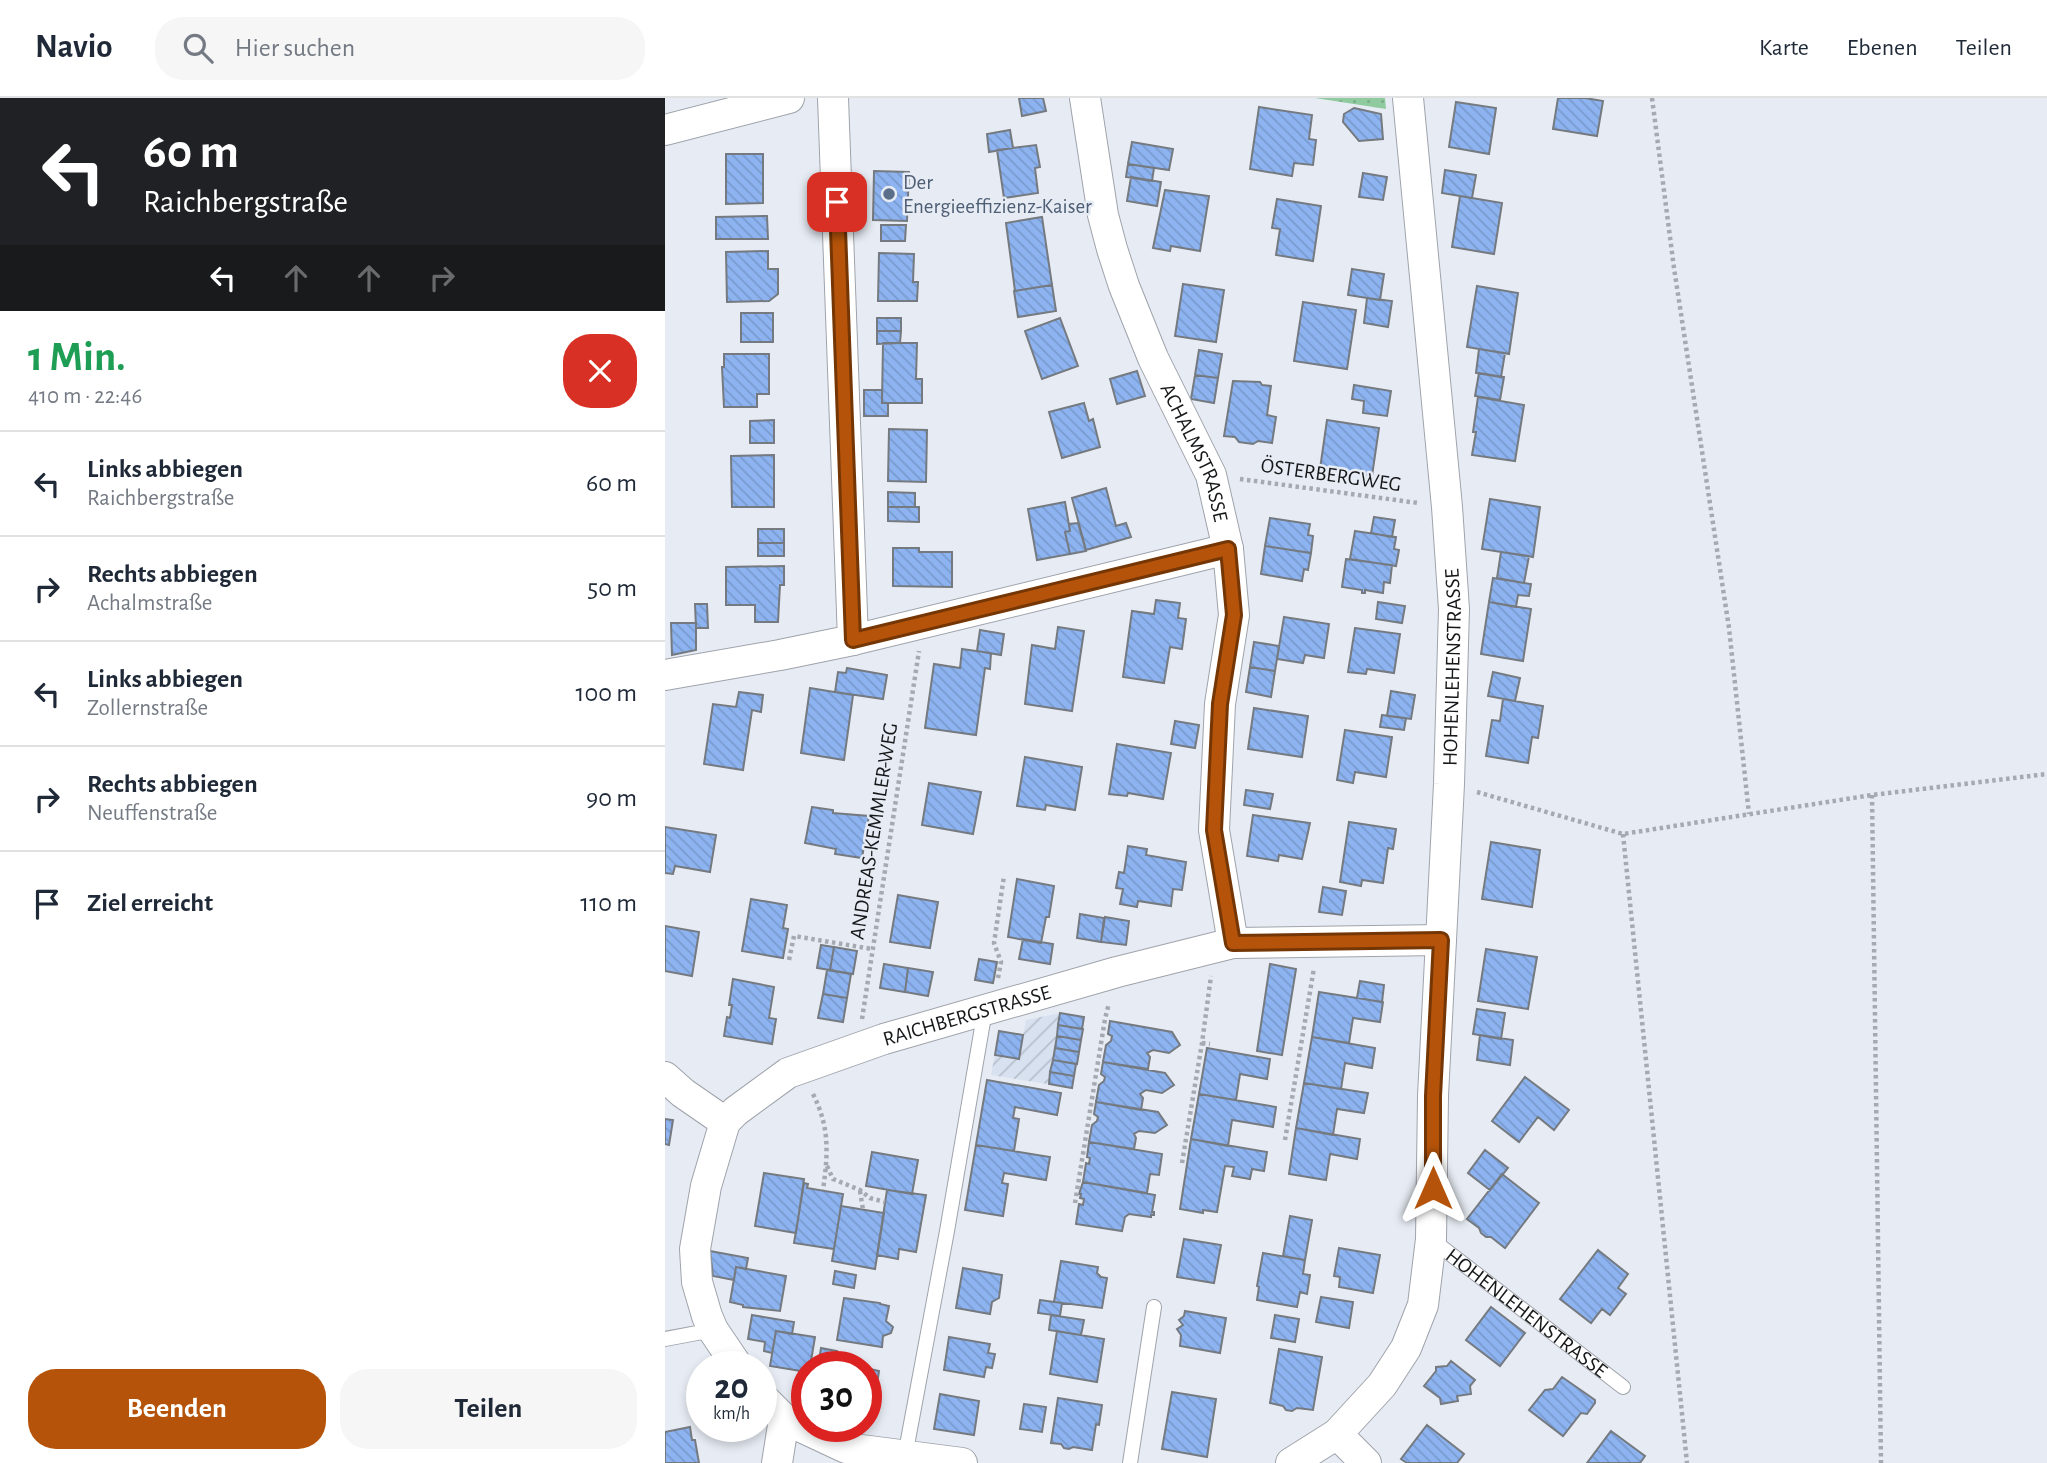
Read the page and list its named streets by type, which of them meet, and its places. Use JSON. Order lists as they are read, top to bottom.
{
  "streets": {
    "street": ["ACHALMSTRASSE", "HOHENLEHENSTRASSE", "RAICHBERGSTRASSE"],
    "path": ["ÖSTERBERGWEG", "ANDREAS-KEMMLER-WEG"]
  },
  "crossings": [
    ["ACHALMSTRASSE", "ÖSTERBERGWEG"],
    ["ACHALMSTRASSE", "RAICHBERGSTRASSE"],
    ["ÖSTERBERGWEG", "HOHENLEHENSTRASSE"],
    ["HOHENLEHENSTRASSE", "RAICHBERGSTRASSE"],
    ["ANDREAS-KEMMLER-WEG", "RAICHBERGSTRASSE"]
  ],
  "places": ["Der Energieeffizienz-Kaiser"],
  "page": {
    "header": "Navio",
    "search": "Hier suchen",
    "nav": ["Karte", "Ebenen", "Teilen"],
    "turn": ["60 m", "Raichbergstraße"],
    "heading": ["1 Min.", "410 m · 22:46"],
    "list": [
      {
        "name": "Links abbiegen",
        "note": "Raichbergstraße",
        "value": "60 m"
      },
      {
        "name": "Rechts abbiegen",
        "note": "Achalmstraße",
        "value": "50 m"
      },
      {
        "name": "Links abbiegen",
        "note": "Zollernstraße",
        "value": "100 m"
      },
      {
        "name": "Rechts abbiegen",
        "note": "Neuffenstraße",
        "value": "90 m"
      },
      {
        "name": "Ziel erreicht",
        "value": "110 m"
      }
    ],
    "speed": "20 km/h",
    "limit": "30",
    "buttons": ["Beenden", "Teilen"]
  }
}
